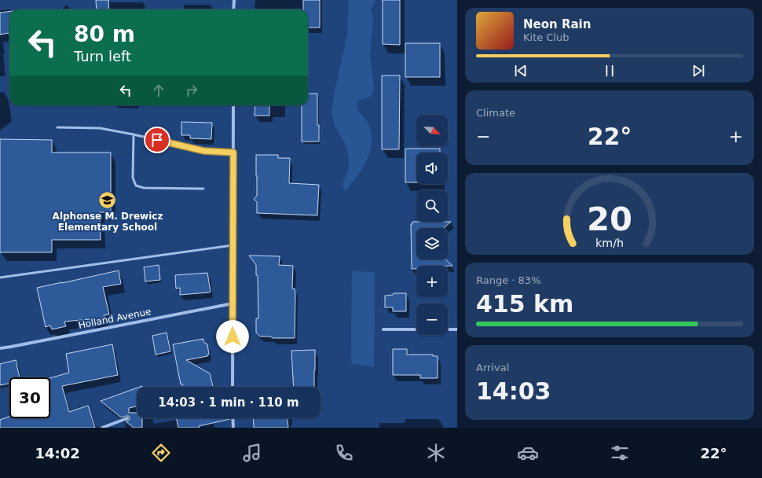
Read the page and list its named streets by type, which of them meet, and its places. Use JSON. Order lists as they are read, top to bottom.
{
  "streets": {
    "street": ["Holland Avenue"]
  },
  "places": {
    "school or university": ["Alphonse M. Drewicz Elementary School"]
  },
  "north": "bottom right",
  "page": {
    "turn": ["80 m", "Turn left"],
    "song": ["Neon Rain", "Kite Club"],
    "tile": [
      "Climate",
      ["Range · 83%", "415 km"],
      ["Arrival", "14:03"]
    ],
    "map_buttons": ["+", "−"],
    "heat": ["−", "22°", "+"],
    "limit": "30",
    "trip": "14:03 · 1 min · 110 m",
    "tabs": ["14:02", "22°"],
    "gauge": ["20", "km/h"]
  }
}
